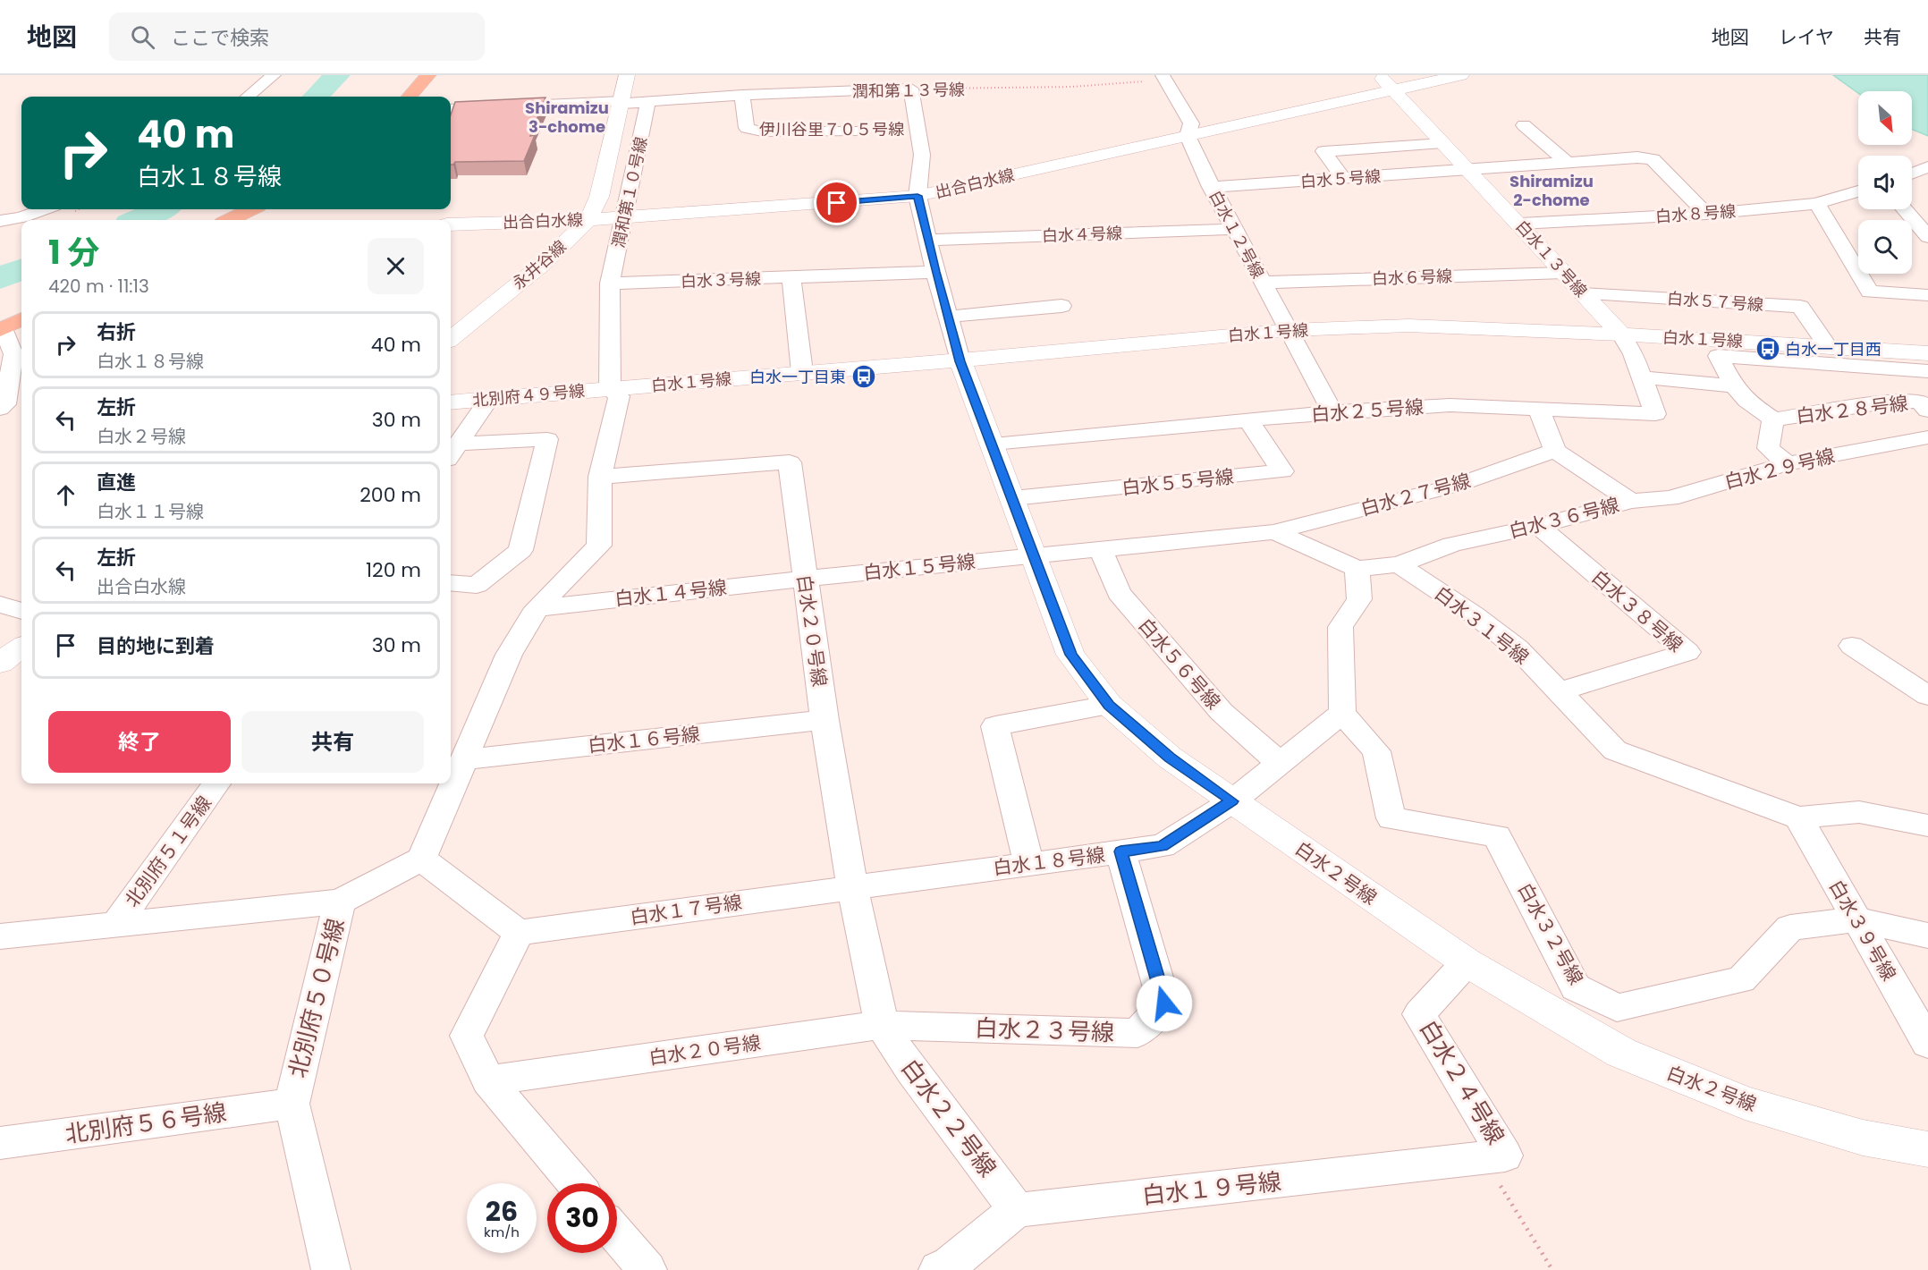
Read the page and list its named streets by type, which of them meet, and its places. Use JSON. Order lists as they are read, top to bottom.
{
  "streets": {
    "street": [
      "潤和第１３号線",
      "伊川谷里７０５号線",
      "白水５号線",
      "出合白水線",
      "潤和第１０号線",
      "白水８号線",
      "白水４号線",
      "白水１２号線",
      "白水１３号線",
      "永井谷線",
      "白水６号線",
      "白水３号線",
      "白水５７号線",
      "白水１号線",
      "北別府４９号線",
      "白水２８号線",
      "白水２５号線",
      "白水２９号線",
      "白水５５号線",
      "白水２７号線",
      "白水３６号線",
      "白水１５号線",
      "白水１４号線",
      "白水３８号線",
      "白水３１号線",
      "白水２０号線",
      "白水５６号線",
      "白水１６号線",
      "北別府５１号線",
      "白水１８号線",
      "白水２号線",
      "白水１７号線",
      "白水３９号線",
      "白水３２号線",
      "北別府５０号線",
      "白水２３号線",
      "白水２４号線",
      "白水２２号線",
      "北別府５６号線",
      "白水１９号線"
    ]
  },
  "crossings": [
    ["潤和第１３号線", "伊川谷里７０５号線"],
    ["潤和第１３号線", "潤和第１０号線"],
    ["潤和第１３号線", "白水１２号線"],
    ["潤和第１３号線", "永井谷線"],
    ["白水５号線", "白水８号線"],
    ["白水５号線", "白水１２号線"],
    ["白水５号線", "白水１３号線"],
    ["出合白水線", "潤和第１０号線"],
    ["出合白水線", "白水１２号線"],
    ["出合白水線", "白水１３号線"],
    ["出合白水線", "永井谷線"],
    ["潤和第１０号線", "白水３号線"],
    ["白水８号線", "白水１３号線"],
    ["白水４号線", "白水１２号線"],
    ["白水１２号線", "白水６号線"],
    ["白水１２号線", "白水１号線"],
    ["白水１２号線", "白水２５号線"],
    ["白水１３号線", "白水６号線"],
    ["白水１３号線", "白水５７号線"],
    ["白水１３号線", "白水１号線"],
    ["白水１３号線", "白水２５号線"],
    ["白水５７号線", "白水１号線"],
    ["白水１号線", "北別府４９号線"],
    ["白水１号線", "白水２５号線"],
    ["白水１号線", "白水２号線"],
    ["白水２５号線", "白水５５号線"],
    ["白水２５号線", "白水２号線"],
    ["白水２９号線", "白水３６号線"],
    ["白水５５号線", "白水２号線"],
    ["白水２７号線", "白水３６号線"],
    ["白水３６号線", "白水３８号線"],
    ["白水３６号線", "白水３１号線"],
    ["白水１５号線", "白水１４号線"],
    ["白水１５号線", "白水２０号線"],
    ["白水１５号線", "白水２号線"],
    ["白水１４号線", "白水２０号線"],
    ["白水３８号線", "白水３１号線"],
    ["白水３１号線", "白水３９号線"],
    ["白水２０号線", "白水１６号線"],
    ["白水２０号線", "白水１８号線"],
    ["白水２０号線", "白水１７号線"],
    ["白水２０号線", "白水２３号線"],
    ["白水２０号線", "白水２２号線"],
    ["白水５６号線", "白水１８号線"],
    ["北別府５１号線", "北別府５０号線"],
    ["白水１８号線", "白水２号線"],
    ["白水１８号線", "白水１７号線"],
    ["白水１８号線", "白水３２号線"],
    ["白水１８号線", "白水２３号線"],
    ["白水２号線", "白水２４号線"],
    ["白水３９号線", "白水３２号線"],
    ["北別府５０号線", "北別府５６号線"],
    ["白水２３号線", "白水２２号線"],
    ["白水２４号線", "白水１９号線"],
    ["白水２２号線", "白水１９号線"]
  ],
  "districts": ["Shiramizu 3-chome", "Shiramizu 2-chome"],
  "places": {
    "bus stop": ["白水一丁目西", "白水一丁目東"]
  },
  "north": "bottom right",
  "page": {
    "header": "地図",
    "search": "ここで検索",
    "nav": ["地図", "レイヤ", "共有"],
    "turn": ["40 m", "白水１８号線"],
    "heading": ["1 分", "420 m · 11:13"],
    "list": [
      {
        "name": "右折",
        "note": "白水１８号線",
        "value": "40 m"
      },
      {
        "name": "左折",
        "note": "白水２号線",
        "value": "30 m"
      },
      {
        "name": "直進",
        "note": "白水１１号線",
        "value": "200 m"
      },
      {
        "name": "左折",
        "note": "出合白水線",
        "value": "120 m"
      },
      {
        "name": "目的地に到着",
        "value": "30 m"
      }
    ],
    "buttons": ["終了", "共有"],
    "speed": "26 km/h",
    "limit": "30"
  }
}
